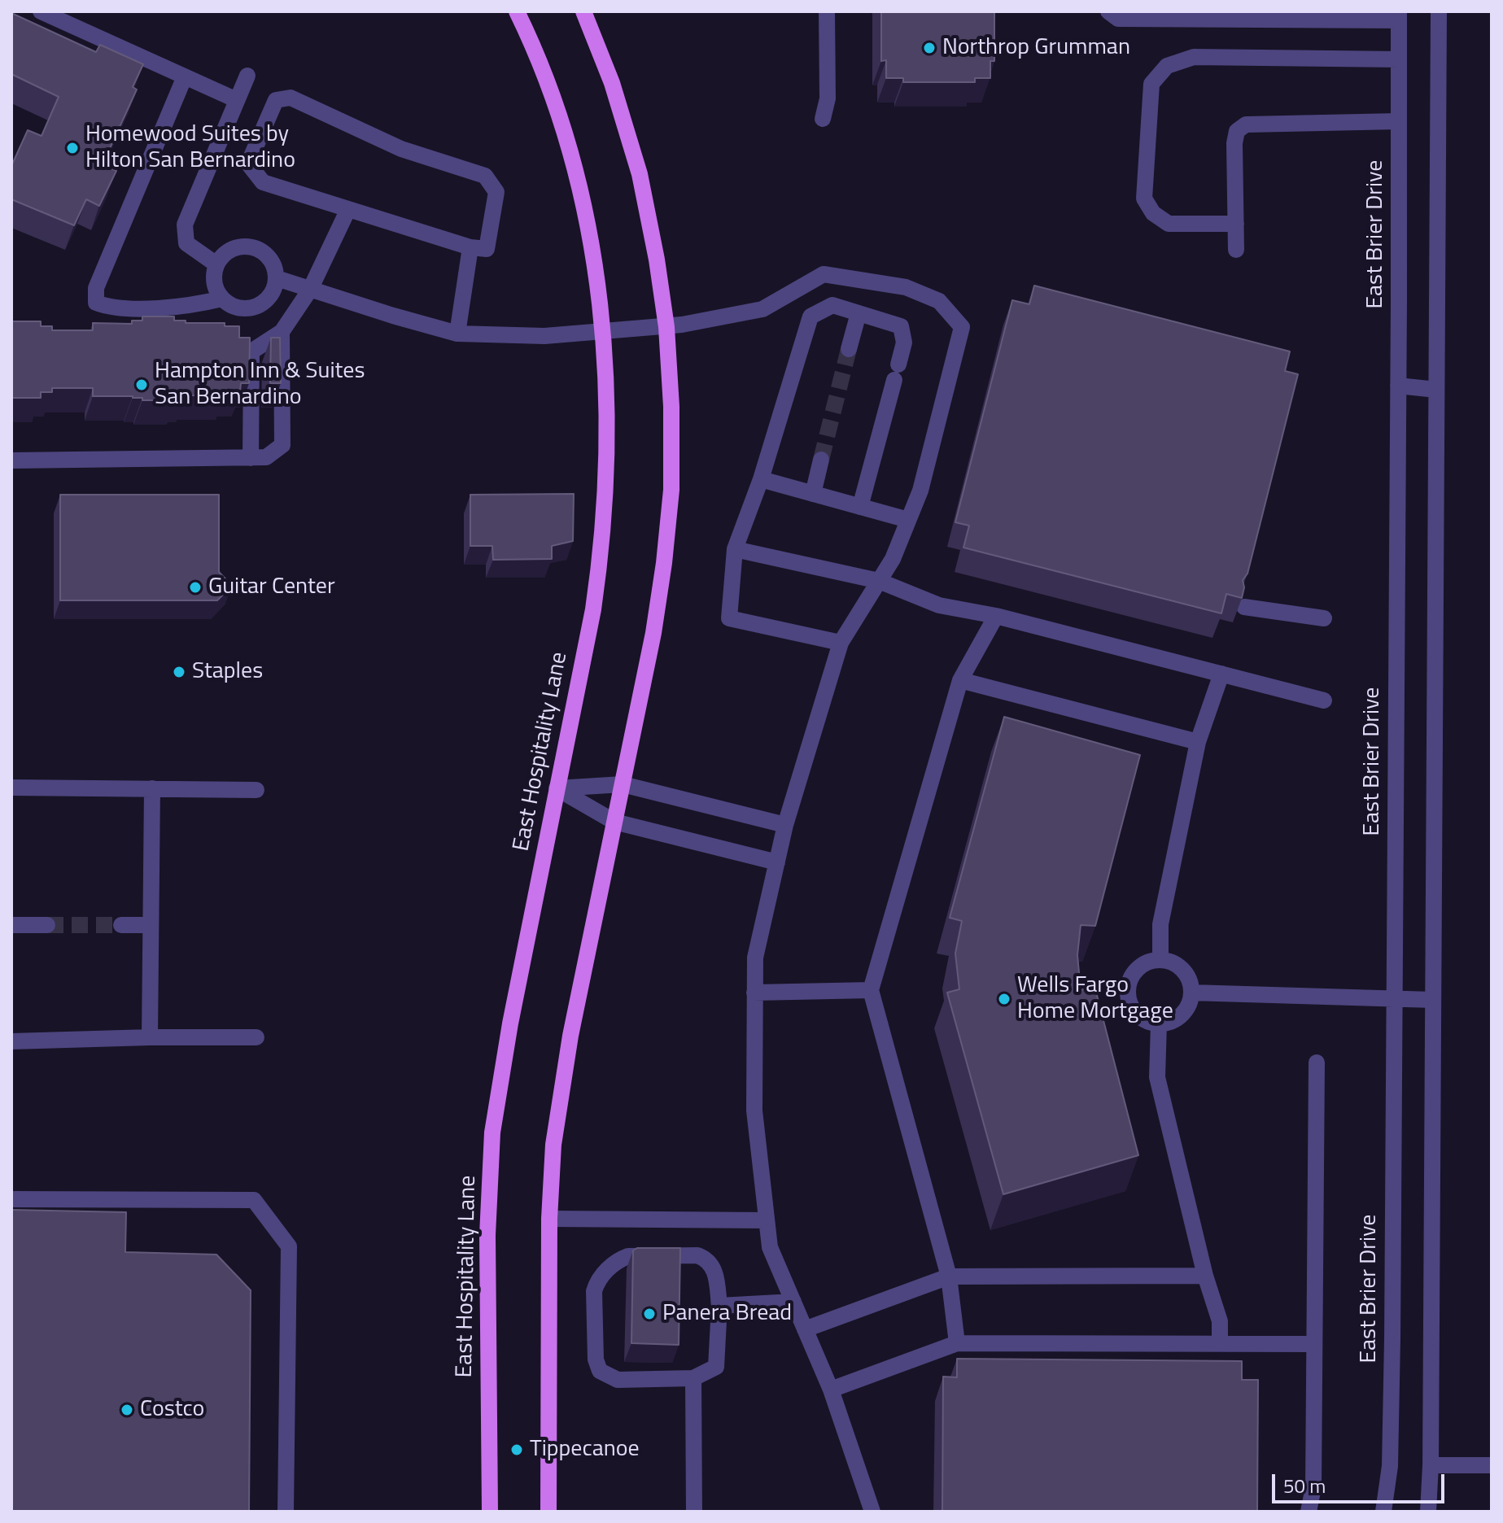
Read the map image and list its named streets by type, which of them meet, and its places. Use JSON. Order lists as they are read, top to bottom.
{
  "streets": {
    "main road": ["East Hospitality Lane"],
    "street": ["East Brier Drive"]
  },
  "places": [
    "Northrop Grumman",
    "Homewood Suites by Hilton San Bernardino",
    "Hampton Inn & Suites San Bernardino",
    "Guitar Center",
    "Staples",
    "Wells Fargo Home Mortgage",
    "Panera Bread",
    "Costco",
    "Tippecanoe"
  ],
  "scale_bar": "50 m"
}
